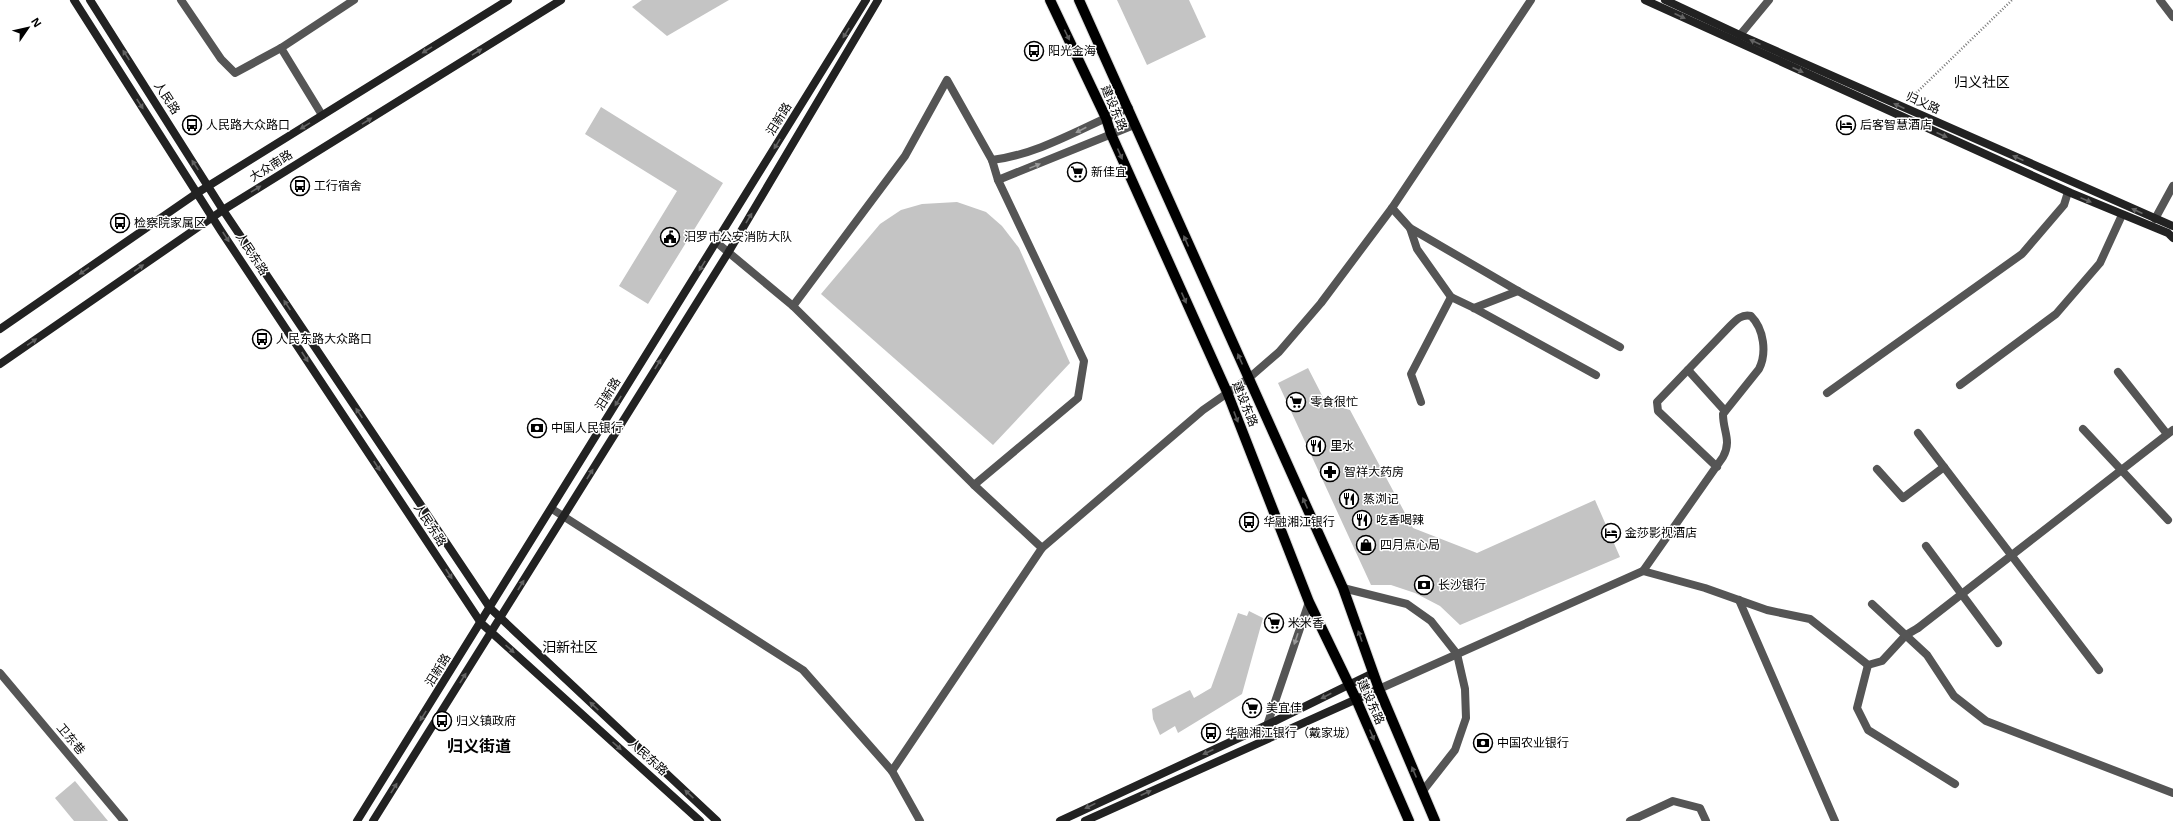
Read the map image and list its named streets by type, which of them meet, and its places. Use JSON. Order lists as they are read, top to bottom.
{
  "streets": {
    "main road": ["建设东路"],
    "street": [
      "人民路",
      "归义路",
      "汨新路",
      "大众南路",
      "人民东路",
      "卫东巷"
    ]
  },
  "crossings": [
    ["人民路", "大众南路"],
    ["人民路", "人民东路"],
    ["汨新路", "人民东路"],
    ["大众南路", "人民东路"]
  ],
  "districts": ["归义社区", "汨新社区", "归义街道"],
  "places": {
    "bus stop": [
      "阳光金海",
      "人民路大众路口",
      "工行宿舍",
      "检察院家属区",
      "人民东路大众路口",
      "华融湘江银行",
      "归义镇政府",
      "华融湘江银行（戴家垅）"
    ],
    "hotel": ["后客智慧酒店", "金莎影视酒店"],
    "supermarket": [
      "新佳宜",
      "零食很忙",
      "米米香",
      "美宜佳"
    ],
    "public building": ["汨罗市公安消防大队"],
    "bank": ["中国人民银行", "长沙银行", "中国农业银行"],
    "restaurant": ["里水", "蒸浏记", "吃香喝辣"],
    "pharmacy": ["智祥大药房"],
    "shop": ["四月点心局"]
  },
  "north": "top right"
}
